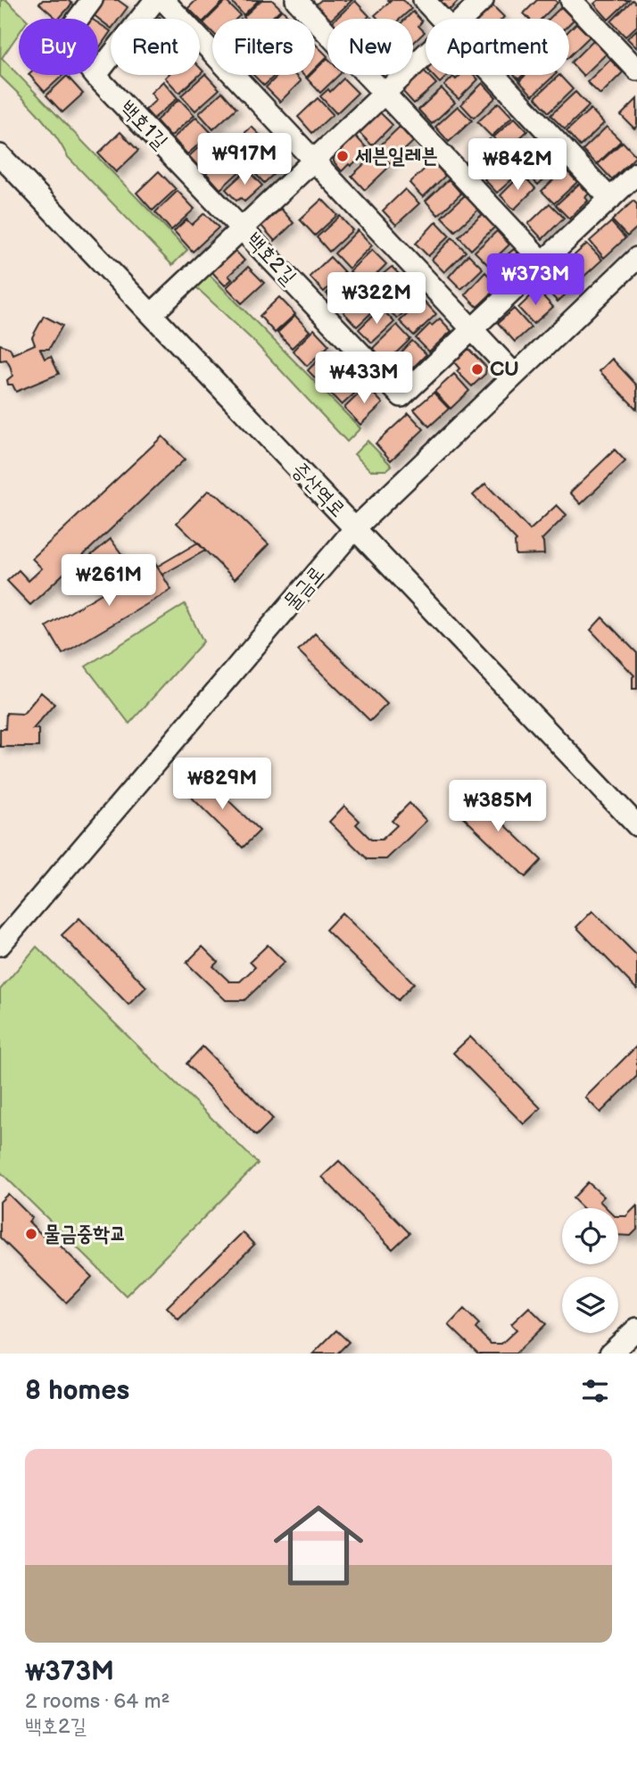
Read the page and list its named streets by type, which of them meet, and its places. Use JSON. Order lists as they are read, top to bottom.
{
  "streets": {
    "street": [
      "백호1길",
      "백호2길",
      "증산역로",
      "물금로"
    ]
  },
  "crossings": [
    ["백호1길", "백호2길"],
    ["증산역로", "물금로"]
  ],
  "places": ["세븐일레븐", "CU", "물금중학교"],
  "page": {
    "chip": [
      "Buy",
      "Rent",
      "Filters",
      "New",
      "Apartment"
    ],
    "price": [
      "₩917M",
      "₩842M",
      "₩373M",
      "₩322M",
      "₩433M",
      "₩261M",
      "₩829M",
      "₩385M"
    ],
    "heading": "8 homes",
    "list": [
      {
        "name": "₩373M",
        "note": "2 rooms · 64 m² · 백호2길"
      }
    ]
  }
}
